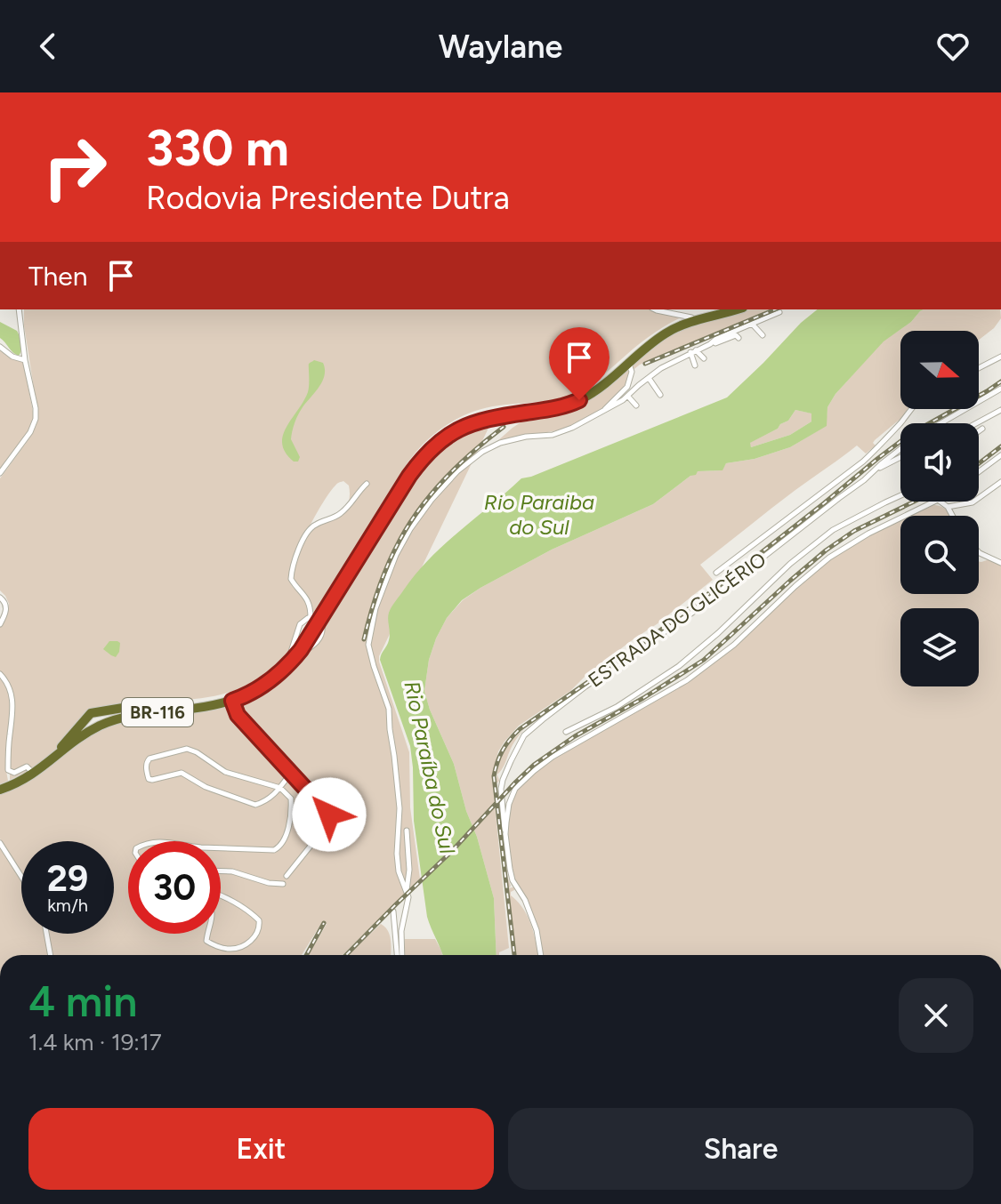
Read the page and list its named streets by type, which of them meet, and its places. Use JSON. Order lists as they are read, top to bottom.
{
  "streets": {
    "highway": ["BR-116"],
    "street": ["ESTRADA DO GLICÉRIO"]
  },
  "water": ["Rio Paraiba do Sul", "Rio Paraíba do Sul"],
  "north": "right",
  "page": {
    "header": "Waylane",
    "turn": ["330 m", "Rodovia Presidente Dutra"],
    "then": "Then",
    "speed": "29 km/h",
    "limit": "30",
    "heading": ["4 min", "1.4 km · 19:17"],
    "buttons": ["Exit", "Share"]
  }
}
